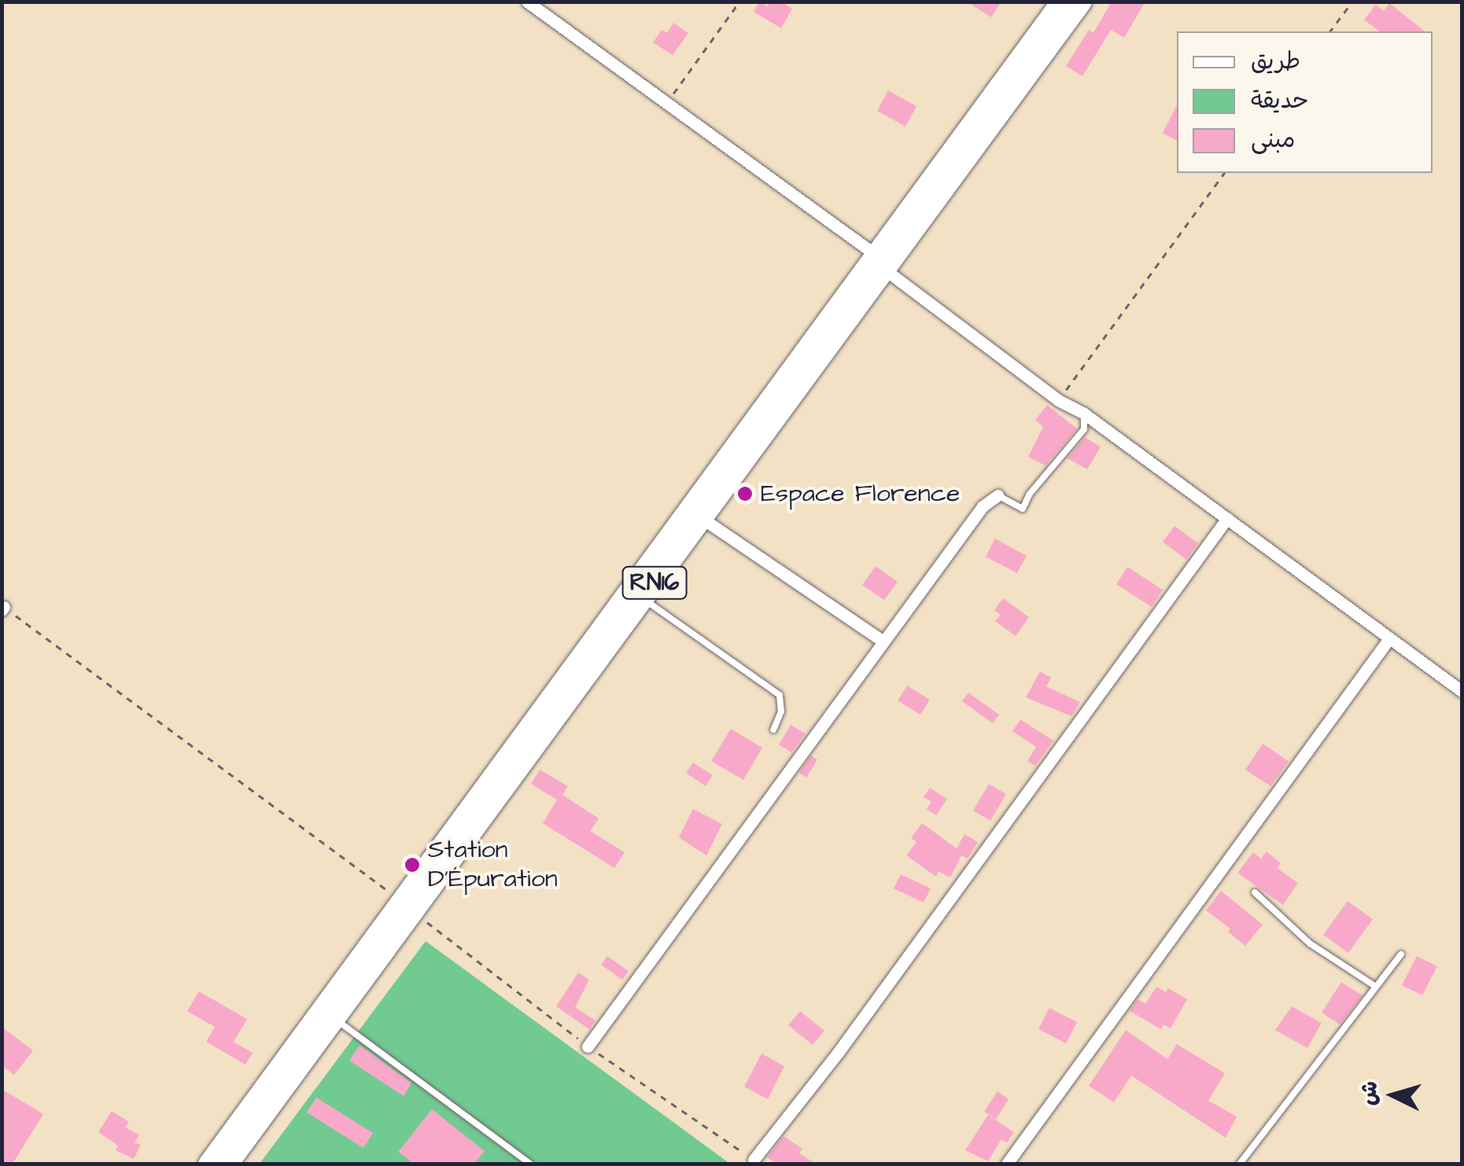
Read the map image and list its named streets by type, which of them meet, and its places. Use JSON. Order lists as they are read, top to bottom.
{
  "streets": {
    "highway": ["RN16"]
  },
  "places": ["Espace Florence", "Station D'Épuration"],
  "legend": ["طريق", "حديقة", "مبنى"],
  "north": "left"
}
